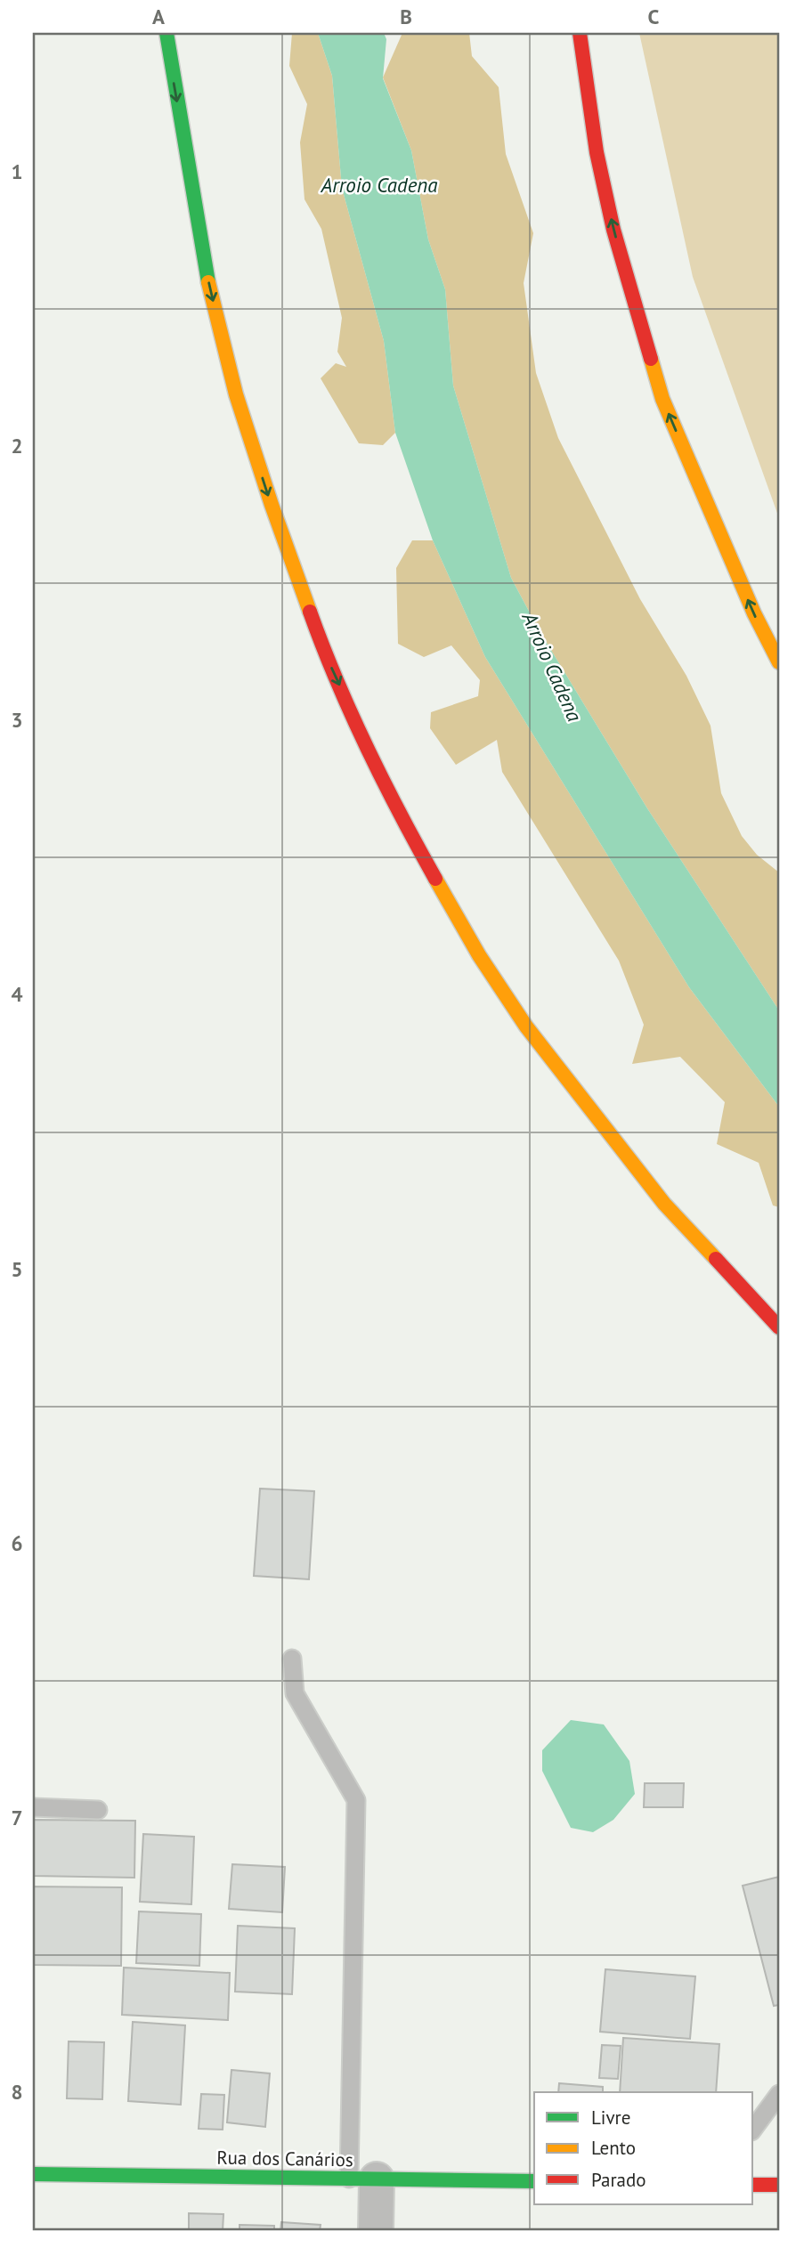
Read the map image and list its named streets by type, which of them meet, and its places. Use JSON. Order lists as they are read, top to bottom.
{
  "streets": {
    "main road": ["Rua dos Canários"]
  },
  "water": ["Arroio Cadena"],
  "legend": ["Livre", "Lento", "Parado"],
  "grid": {
    "columns": ["A", "B", "C"],
    "rows": [
      "1",
      "2",
      "3",
      "4",
      "5",
      "6",
      "7",
      "8"
    ]
  }
}
